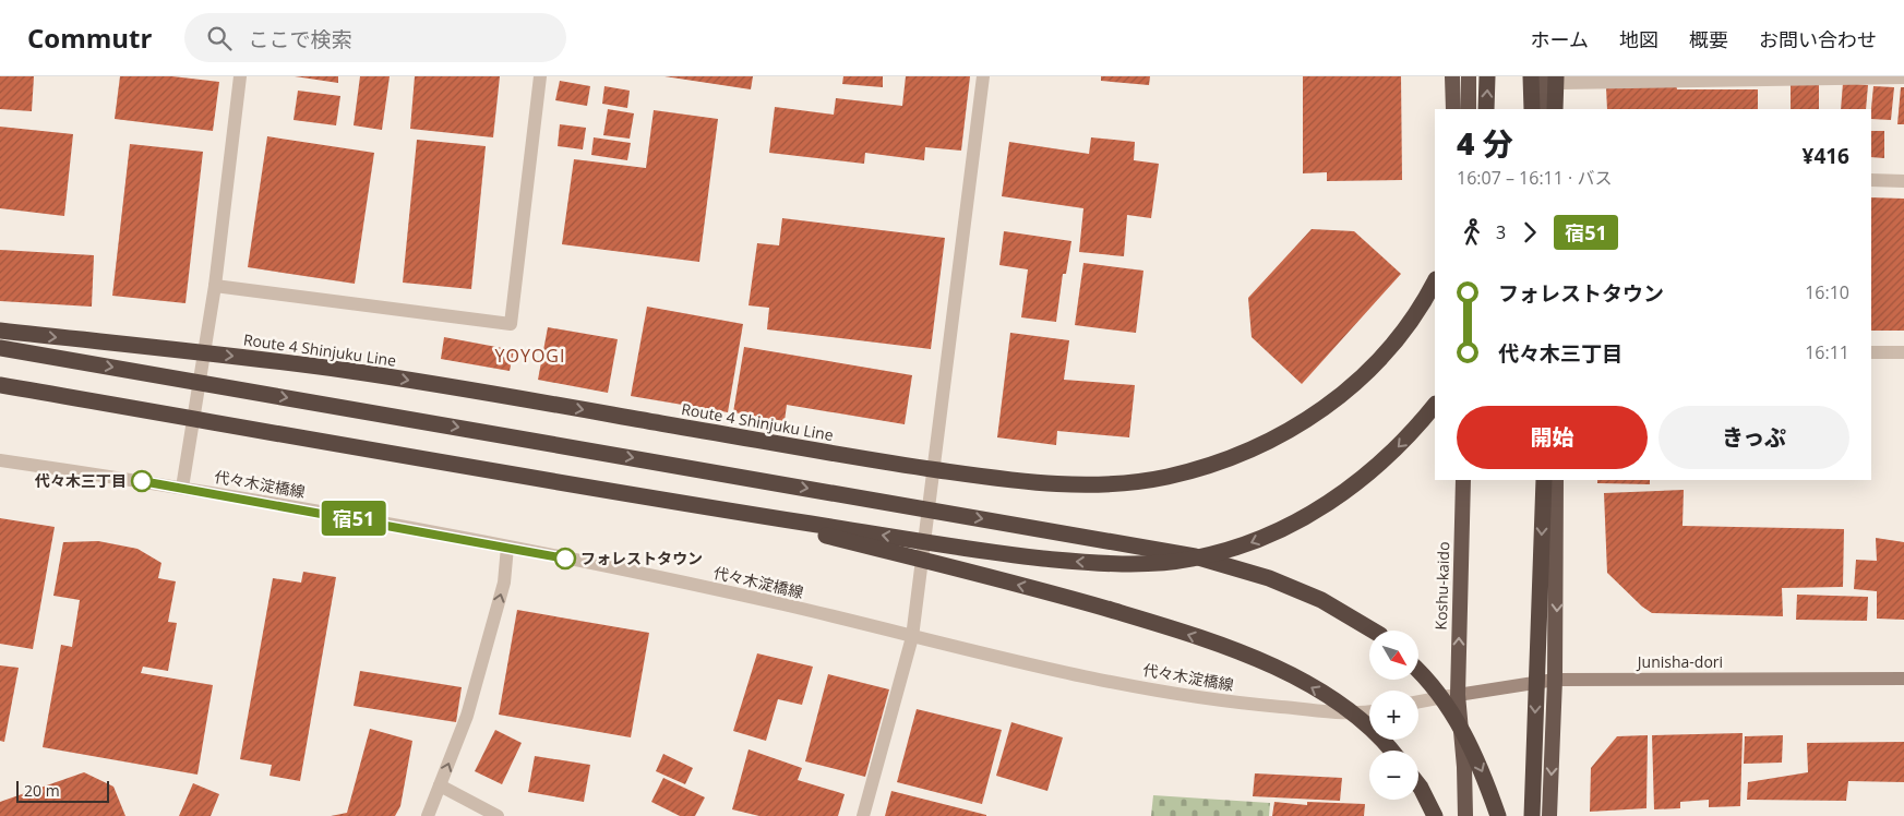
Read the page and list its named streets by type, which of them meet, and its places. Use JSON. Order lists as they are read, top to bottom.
{
  "streets": {
    "highway": ["Route 4 Shinjuku Line", "Koshu-kaido"],
    "main road": ["Junisha-dori"],
    "street": ["代々木淀橋線"]
  },
  "crossings": [
    ["Koshu-kaido", "Junisha-dori"]
  ],
  "districts": ["YOYOGI"],
  "places": ["代々木三丁目", "フォレストタウン"],
  "lines": ["bus line 宿51"],
  "scale_bar": "20 m",
  "north": "bottom right",
  "page": {
    "header": "Commutr",
    "search": "ここで検索",
    "nav": [
      "ホーム",
      "地図",
      "概要",
      "お問い合わせ"
    ],
    "on_map": "宿51",
    "heading": ["4 分", "16:07 – 16:11 · バス", "¥416"],
    "legs": ["3", "宿51"],
    "list": [
      {
        "name": "フォレストタウン",
        "value": "16:10"
      },
      {
        "name": "代々木三丁目",
        "value": "16:11"
      }
    ],
    "buttons": ["開始", "きっぷ"],
    "map_buttons": ["+", "−"],
    "scale": "20 m"
  }
}
